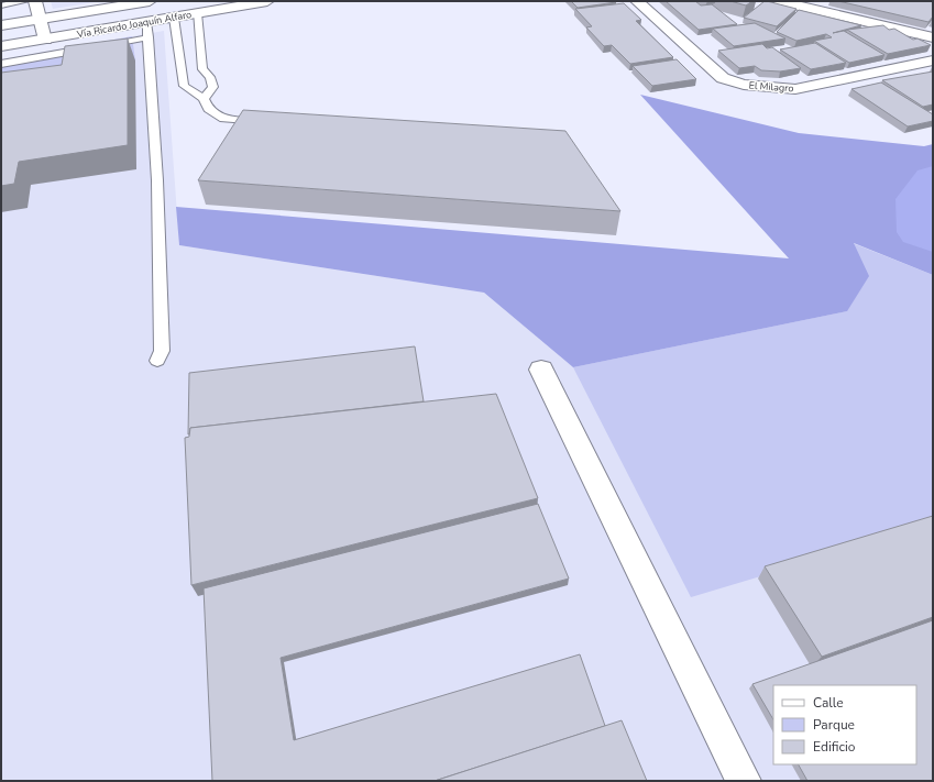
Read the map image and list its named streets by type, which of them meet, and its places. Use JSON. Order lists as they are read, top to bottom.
{
  "streets": {
    "street": ["Vía Ricardo Joaquín Alfaro", "El Milagro"]
  },
  "legend": ["Calle", "Parque", "Edificio"]
}
